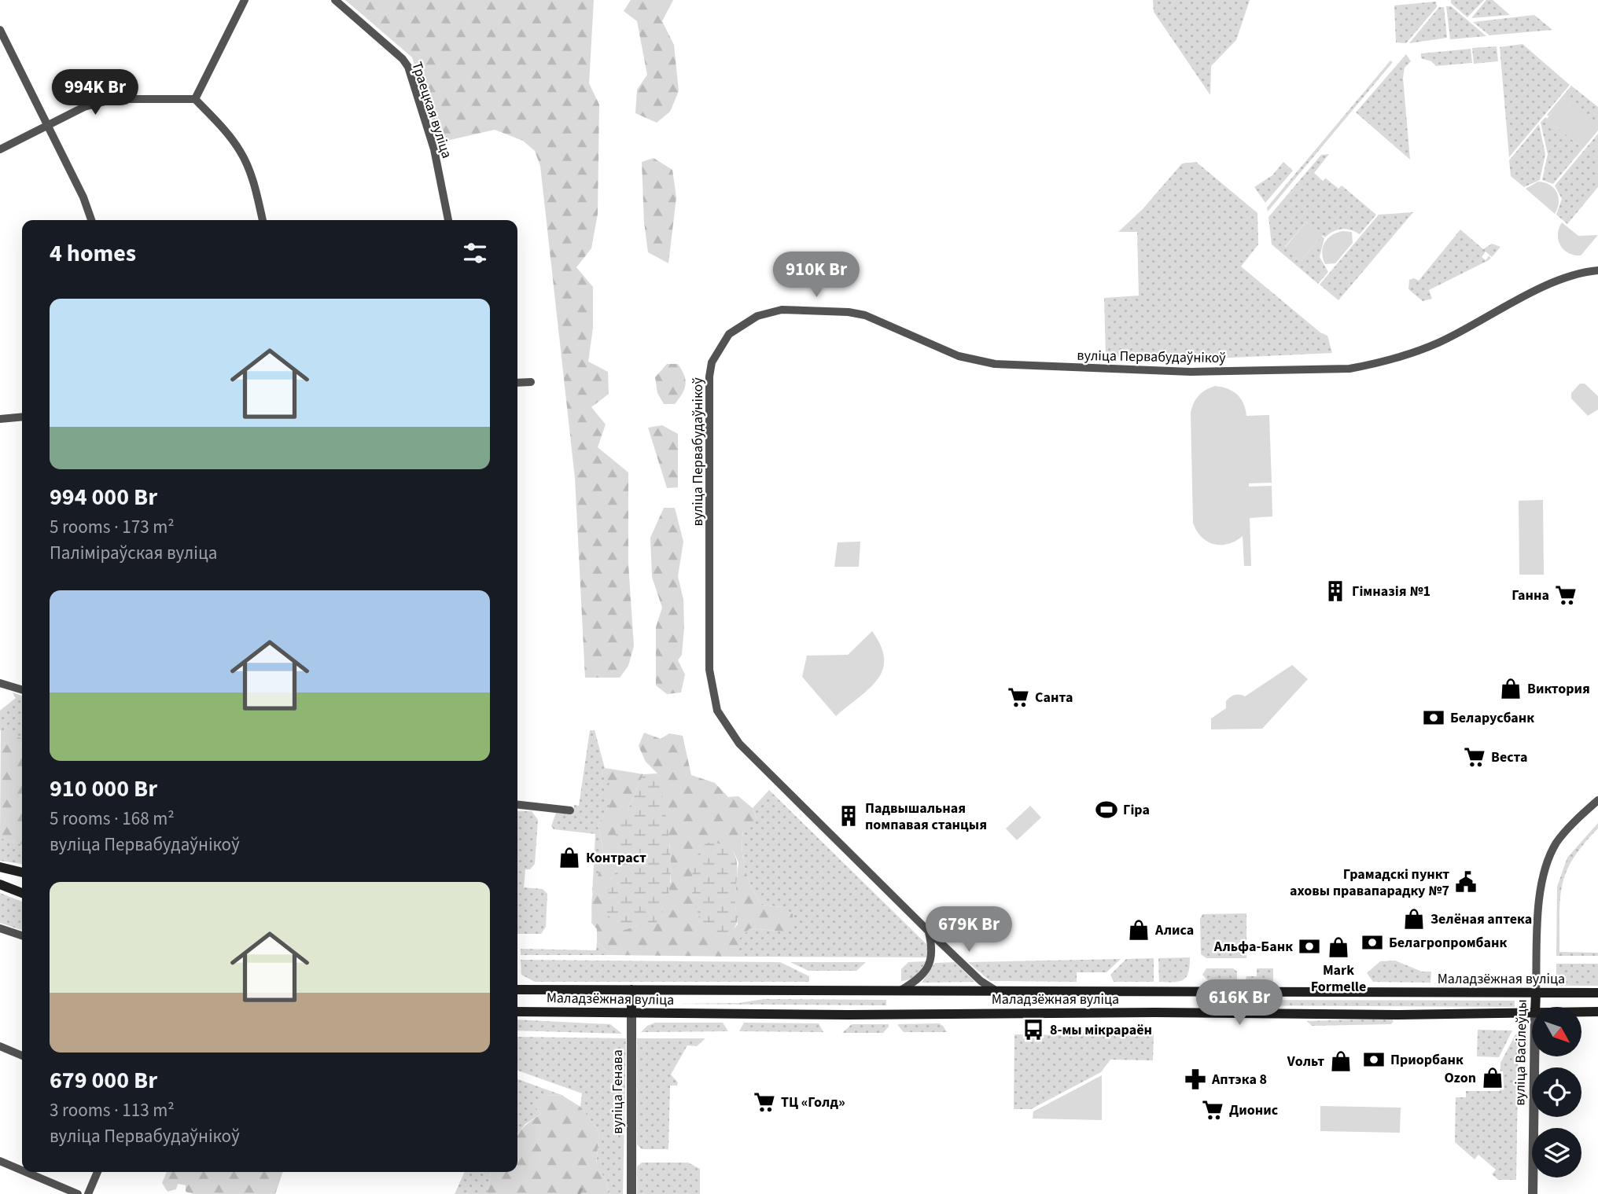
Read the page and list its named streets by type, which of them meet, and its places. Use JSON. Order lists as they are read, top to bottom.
{
  "streets": {
    "main road": ["Маладзёжная вуліца", "вуліца Васілеўцы", "вуліца Генава"],
    "street": ["Траецкая вуліца", "вуліца Первабудаўнікоў"]
  },
  "crossings": [
    ["вуліца Первабудаўнікоў", "Маладзёжная вуліца"],
    ["Маладзёжная вуліца", "вуліца Васілеўцы"],
    ["Маладзёжная вуліца", "вуліца Генава"]
  ],
  "places": {
    "building": ["Гімназія №1", "Падвышальная помпавая станцыя"],
    "supermarket": [
      "Ганна",
      "Санта",
      "Веста",
      "ТЦ «Голд»",
      "Дионис"
    ],
    "shop": [
      "Виктория",
      "Контраст",
      "Зелёная аптека",
      "Алиса",
      "Mark Formelle",
      "Vольт",
      "Ozon"
    ],
    "bank": [
      "Беларусбанк",
      "Белагропромбанк",
      "Альфа-Банк",
      "Приорбанк"
    ],
    "sports": ["Гіра"],
    "public building": ["Грамадскі пункт аховы правапарадку №7"],
    "bus stop": ["8-мы мікрараён"],
    "pharmacy": ["Аптэка 8"]
  },
  "north": "bottom right",
  "page": {
    "price": [
      "994K Br",
      "910K Br",
      "679K Br",
      "616K Br"
    ],
    "heading": "4 homes",
    "list": [
      {
        "name": "994 000 Br",
        "note": "5 rooms · 173 m² · Паліміраўская вуліца"
      },
      {
        "name": "910 000 Br",
        "note": "5 rooms · 168 m² · вуліца Первабудаўнікоў"
      },
      {
        "name": "679 000 Br",
        "note": "3 rooms · 113 m² · вуліца Первабудаўнікоў"
      }
    ]
  }
}
